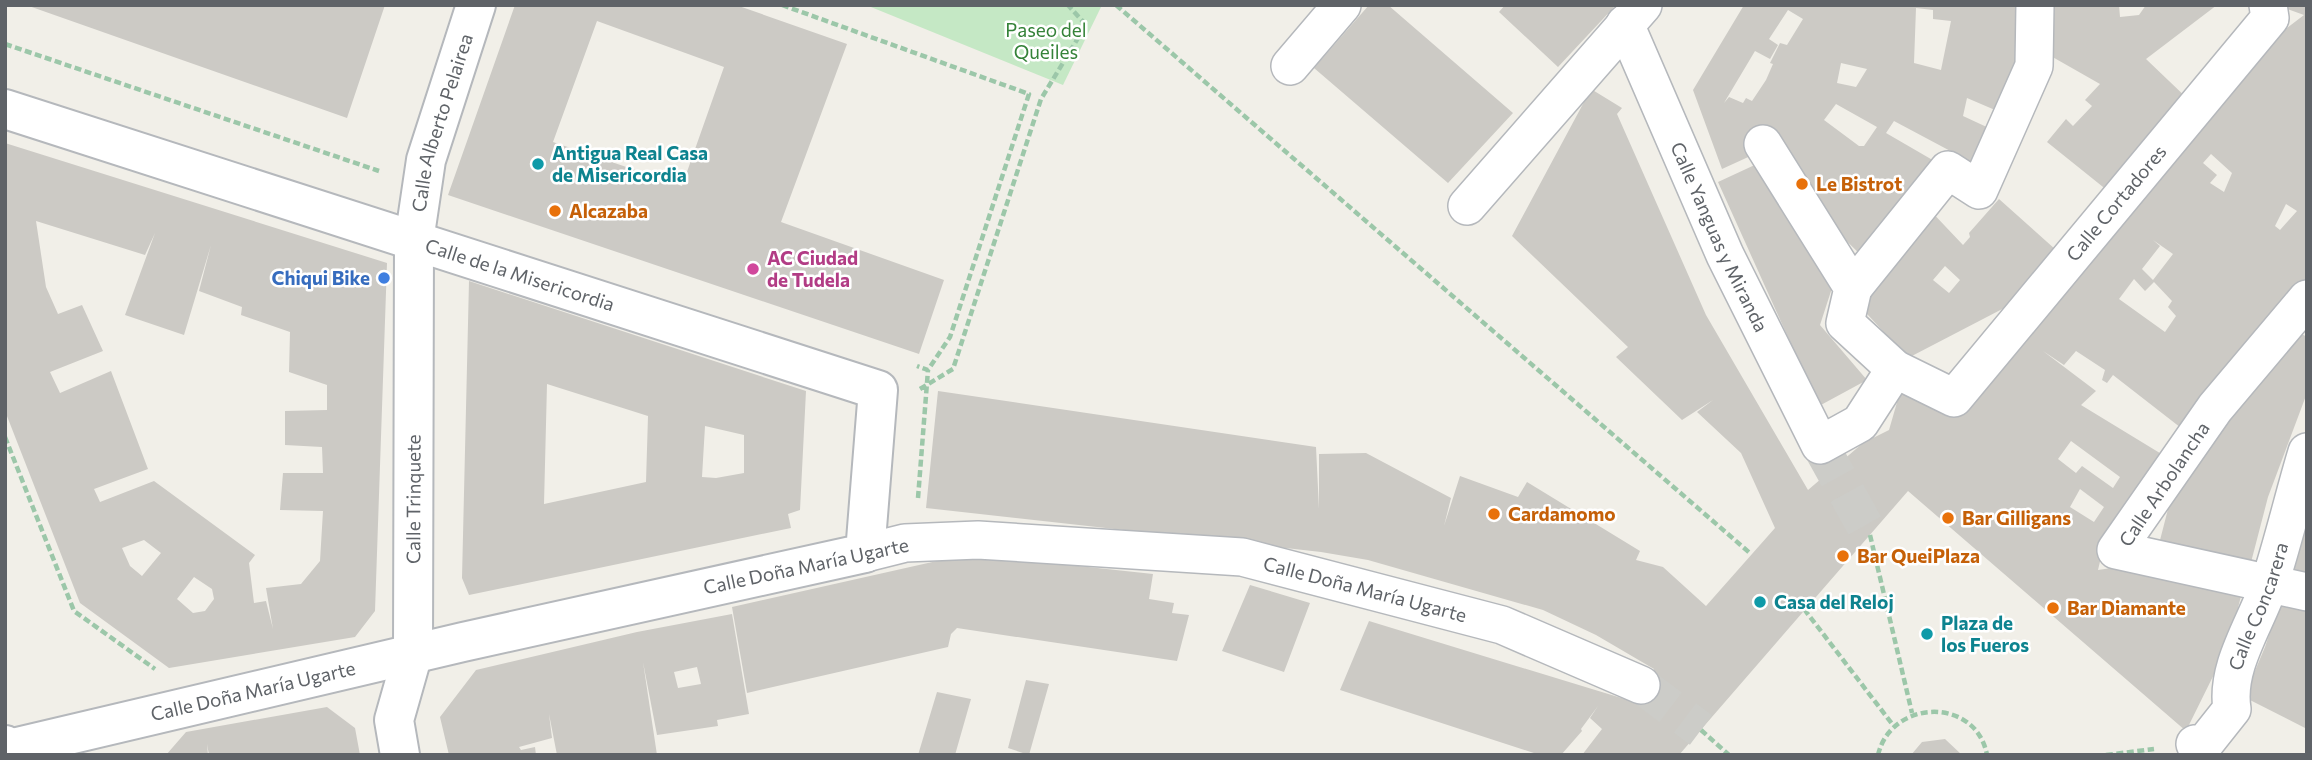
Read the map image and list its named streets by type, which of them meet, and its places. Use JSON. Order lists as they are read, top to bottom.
{
  "streets": {
    "street": [
      "Calle Alberto Pelairea",
      "Calle Cortadores",
      "Calle Yanguas y Miranda",
      "Calle de la Misericordia",
      "Calle Arbolancha",
      "Calle Trinquete",
      "Calle Doña María Ugarte",
      "Calle Concarera"
    ]
  },
  "crossings": [
    ["Calle Alberto Pelairea", "Calle de la Misericordia"],
    ["Calle Alberto Pelairea", "Calle Trinquete"],
    ["Calle Cortadores", "Calle Yanguas y Miranda"],
    ["Calle de la Misericordia", "Calle Trinquete"],
    ["Calle de la Misericordia", "Calle Doña María Ugarte"],
    ["Calle Arbolancha", "Calle Concarera"],
    ["Calle Trinquete", "Calle Doña María Ugarte"]
  ],
  "parks": ["Paseo del Queiles"],
  "places": [
    "Antigua Real Casa de Misericordia",
    "Le Bistrot",
    "Alcazaba",
    "AC Ciudad de Tudela",
    "Chiqui Bike",
    "Cardamomo",
    "Bar Gilligans",
    "Bar QueiPlaza",
    "Casa del Reloj",
    "Bar Diamante",
    "Plaza de los Fueros"
  ]
}
